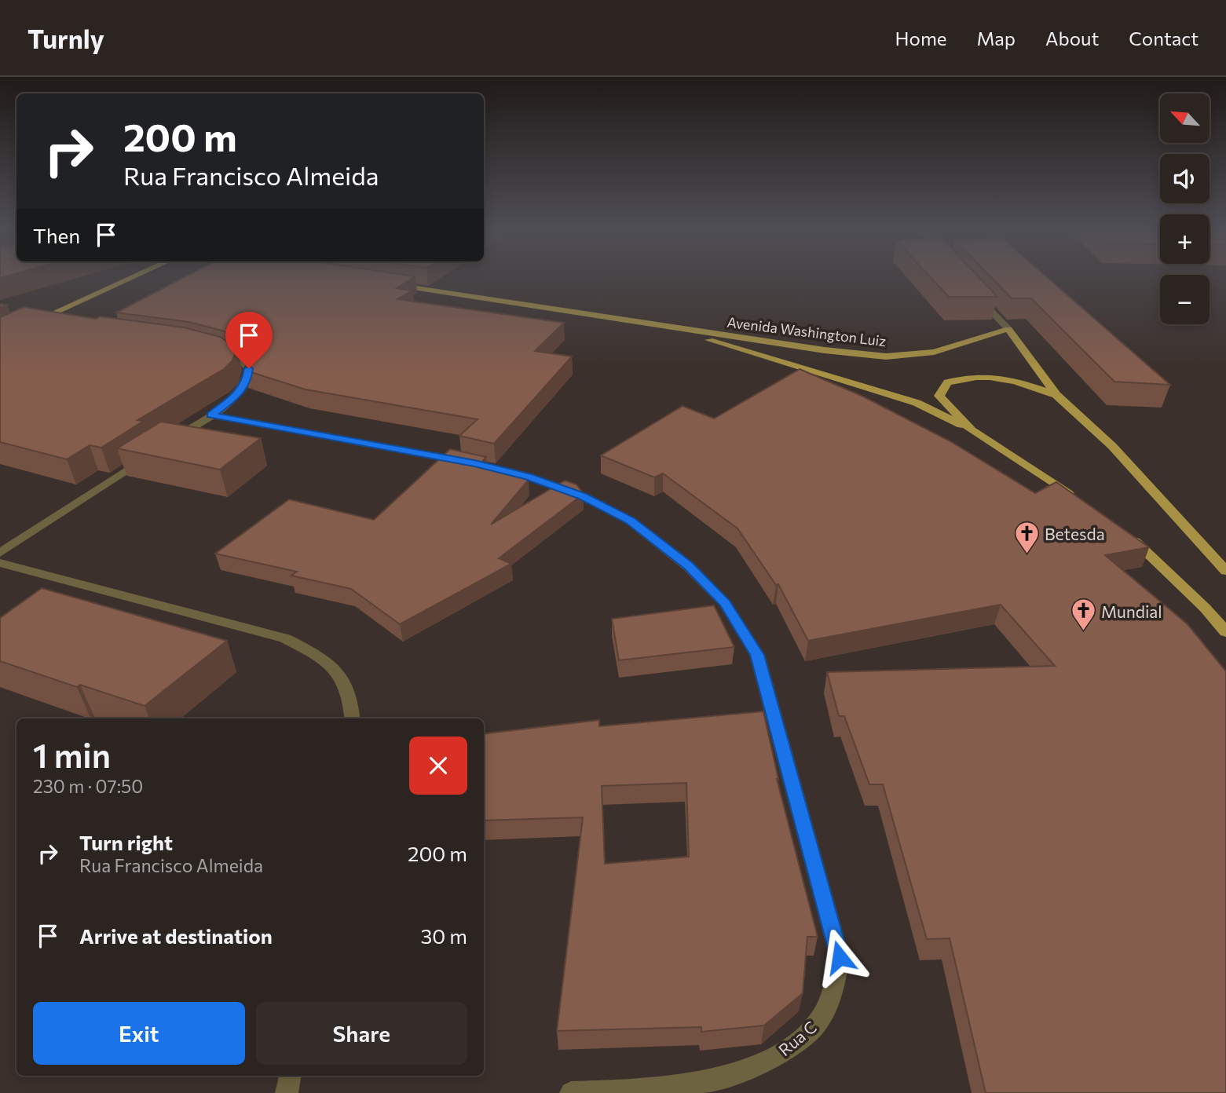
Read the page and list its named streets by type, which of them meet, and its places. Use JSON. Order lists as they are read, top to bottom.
{
  "streets": {
    "main road": ["Avenida Washington Luiz"],
    "street": ["Rua C"]
  },
  "places": {
    "church": ["Betesda", "Mundial"]
  },
  "north": "top left",
  "page": {
    "header": "Turnly",
    "nav": [
      "Home",
      "Map",
      "About",
      "Contact"
    ],
    "map_buttons": ["+", "−"],
    "turn": ["200 m", "Rua Francisco Almeida"],
    "then": "Then",
    "heading": ["1 min", "230 m · 07:50"],
    "list": [
      {
        "name": "Turn right",
        "note": "Rua Francisco Almeida",
        "value": "200 m"
      },
      {
        "name": "Arrive at destination",
        "value": "30 m"
      }
    ],
    "buttons": ["Exit", "Share"]
  }
}
